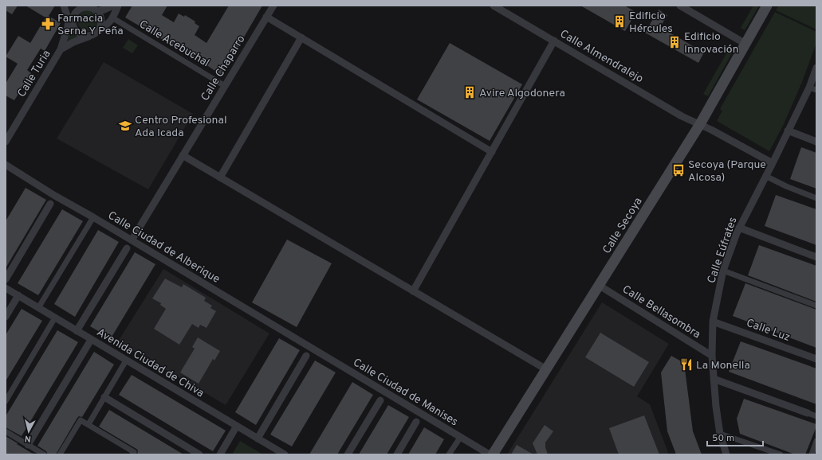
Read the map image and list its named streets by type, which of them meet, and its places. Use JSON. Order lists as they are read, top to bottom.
{
  "streets": {
    "main road": ["Calle Secoya"],
    "street": [
      "Calle Acebuchal",
      "Calle Almendralejo",
      "Calle Chaparro",
      "Calle Turia",
      "Calle Ciudad de Alberique",
      "Calle Eúfrates",
      "Calle Bellasombra",
      "Calle Luz",
      "Avenida Ciudad de Chiva",
      "Calle Ciudad de Manises"
    ]
  },
  "crossings": [
    ["Calle Acebuchal", "Calle Chaparro"],
    ["Calle Acebuchal", "Calle Turia"],
    ["Calle Almendralejo", "Calle Secoya"],
    ["Calle Almendralejo", "Calle Eúfrates"],
    ["Calle Chaparro", "Calle Ciudad de Alberique"],
    ["Calle Secoya", "Calle Bellasombra"],
    ["Calle Ciudad de Alberique", "Calle Ciudad de Manises"],
    ["Calle Eúfrates", "Calle Bellasombra"],
    ["Calle Eúfrates", "Calle Luz"]
  ],
  "places": {
    "building": ["Edificio Hércules", "Edificio Innovación", "Avire Algodonera"],
    "pharmacy": ["Farmacia Serna Y Peña"],
    "school or university": ["Centro Profesional Ada Icada"],
    "bus stop": ["Secoya (Parque Alcosa)"],
    "restaurant": ["La Monella"]
  },
  "scale_bar": "50 m",
  "north": "bottom"
}
